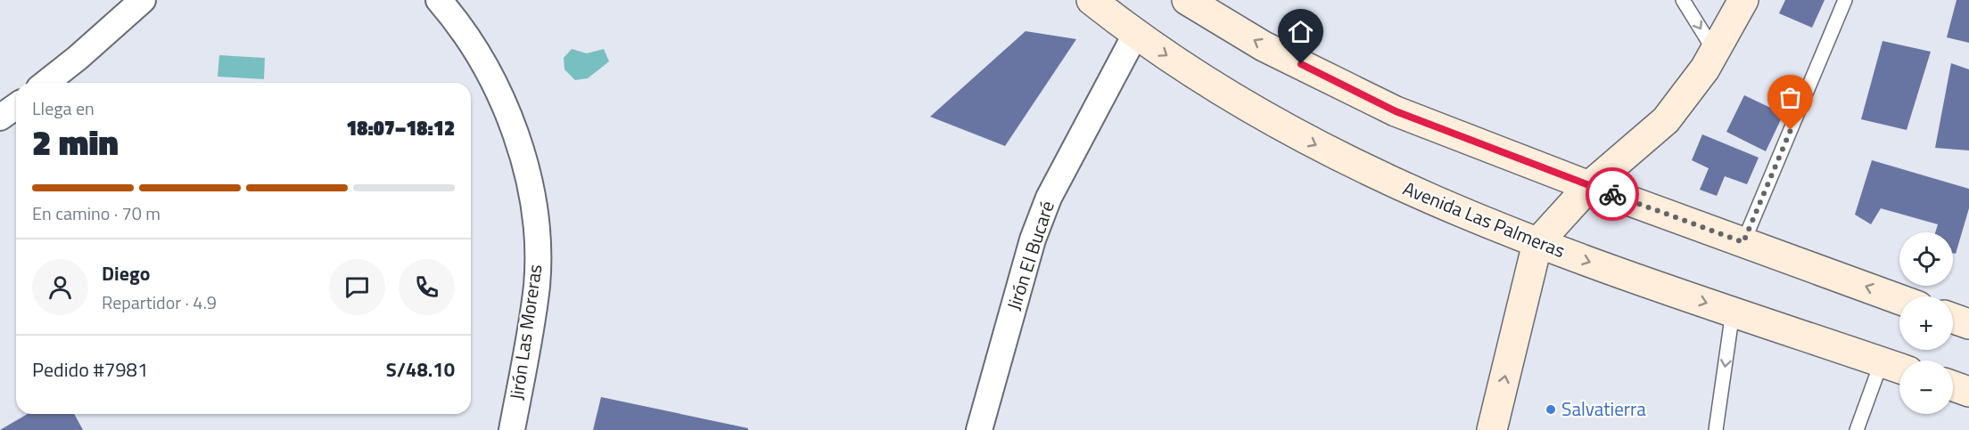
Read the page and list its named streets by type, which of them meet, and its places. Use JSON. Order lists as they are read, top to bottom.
{
  "streets": {
    "main road": ["Avenida Las Palmeras"],
    "street": ["Jirón El Bucaré", "Jirón Las Moreras"]
  },
  "crossings": [
    ["Avenida Las Palmeras", "Jirón El Bucaré"]
  ],
  "places": ["Salvatierra"],
  "page": {
    "heading": ["2 min", "Llega en", "18:07–18:12"],
    "panel": [
      "Diego",
      "Repartidor · 4.9",
      "Pedido #7981",
      "S/48.10"
    ],
    "bar": "En camino · 70 m",
    "map_buttons": ["+", "−"]
  }
}
